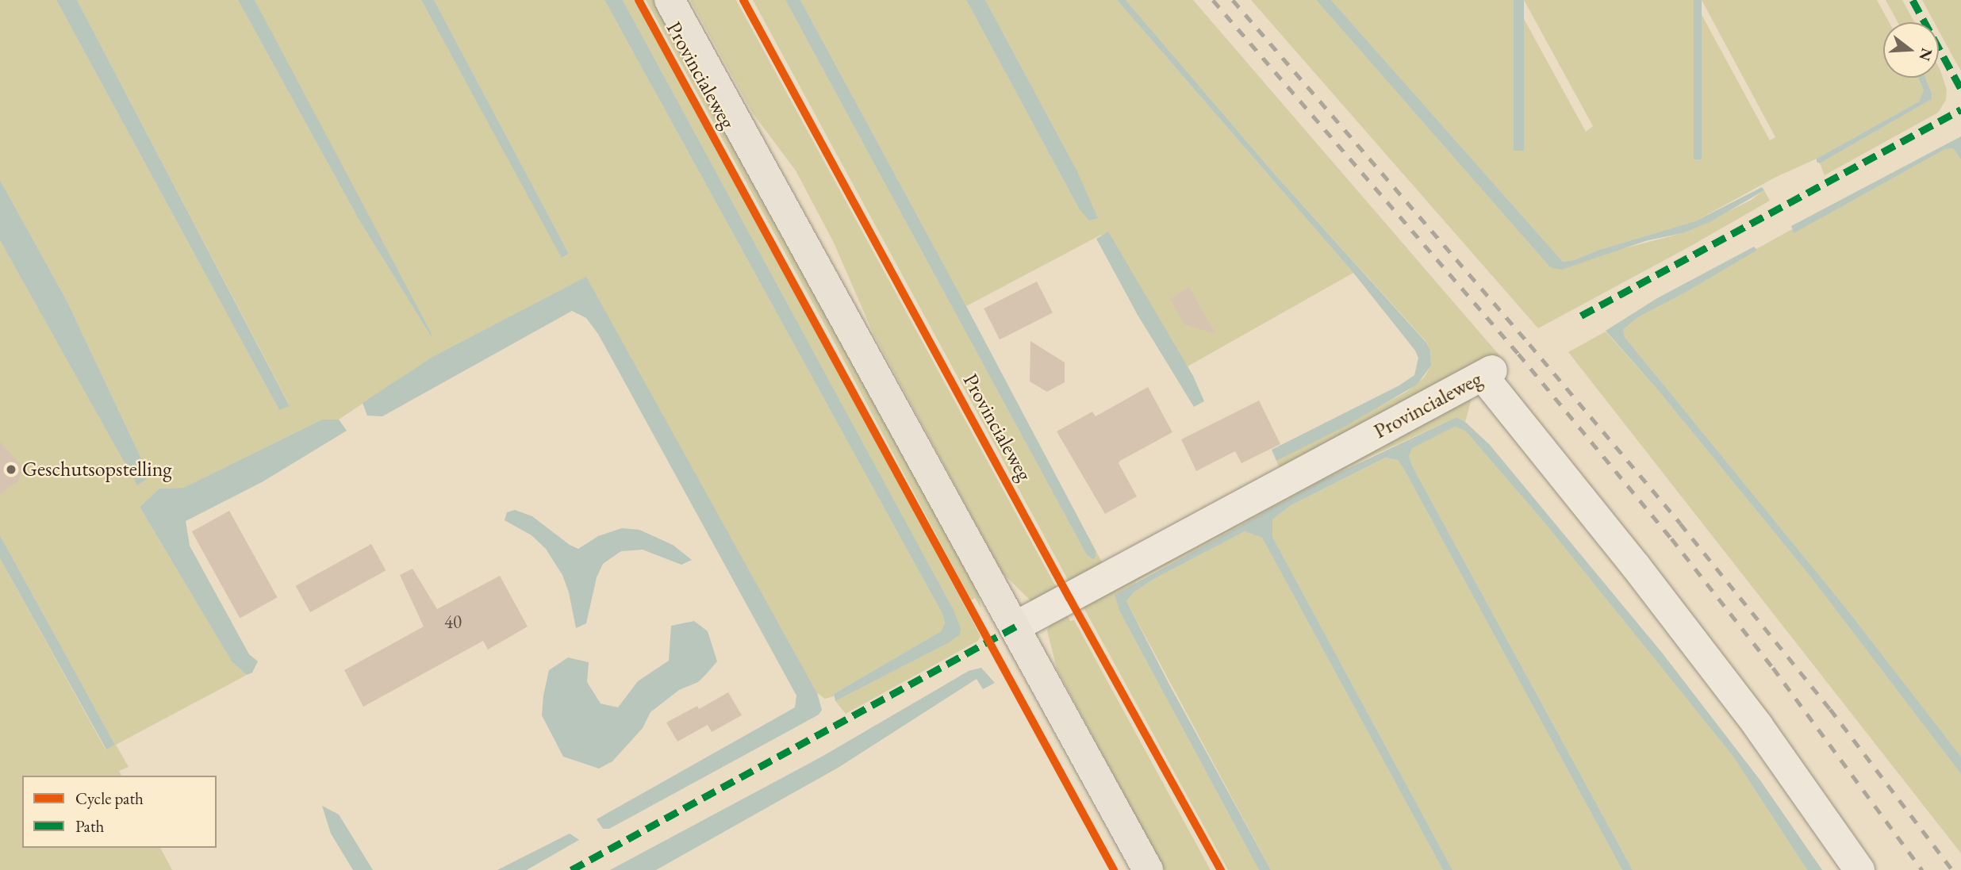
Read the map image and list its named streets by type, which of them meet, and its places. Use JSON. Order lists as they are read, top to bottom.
{
  "streets": {
    "main road": ["Provincialeweg"]
  },
  "places": ["Geschutsopstelling"],
  "house_numbers": ["40"],
  "legend": ["Cycle path", "Path"],
  "north": "right"
}
